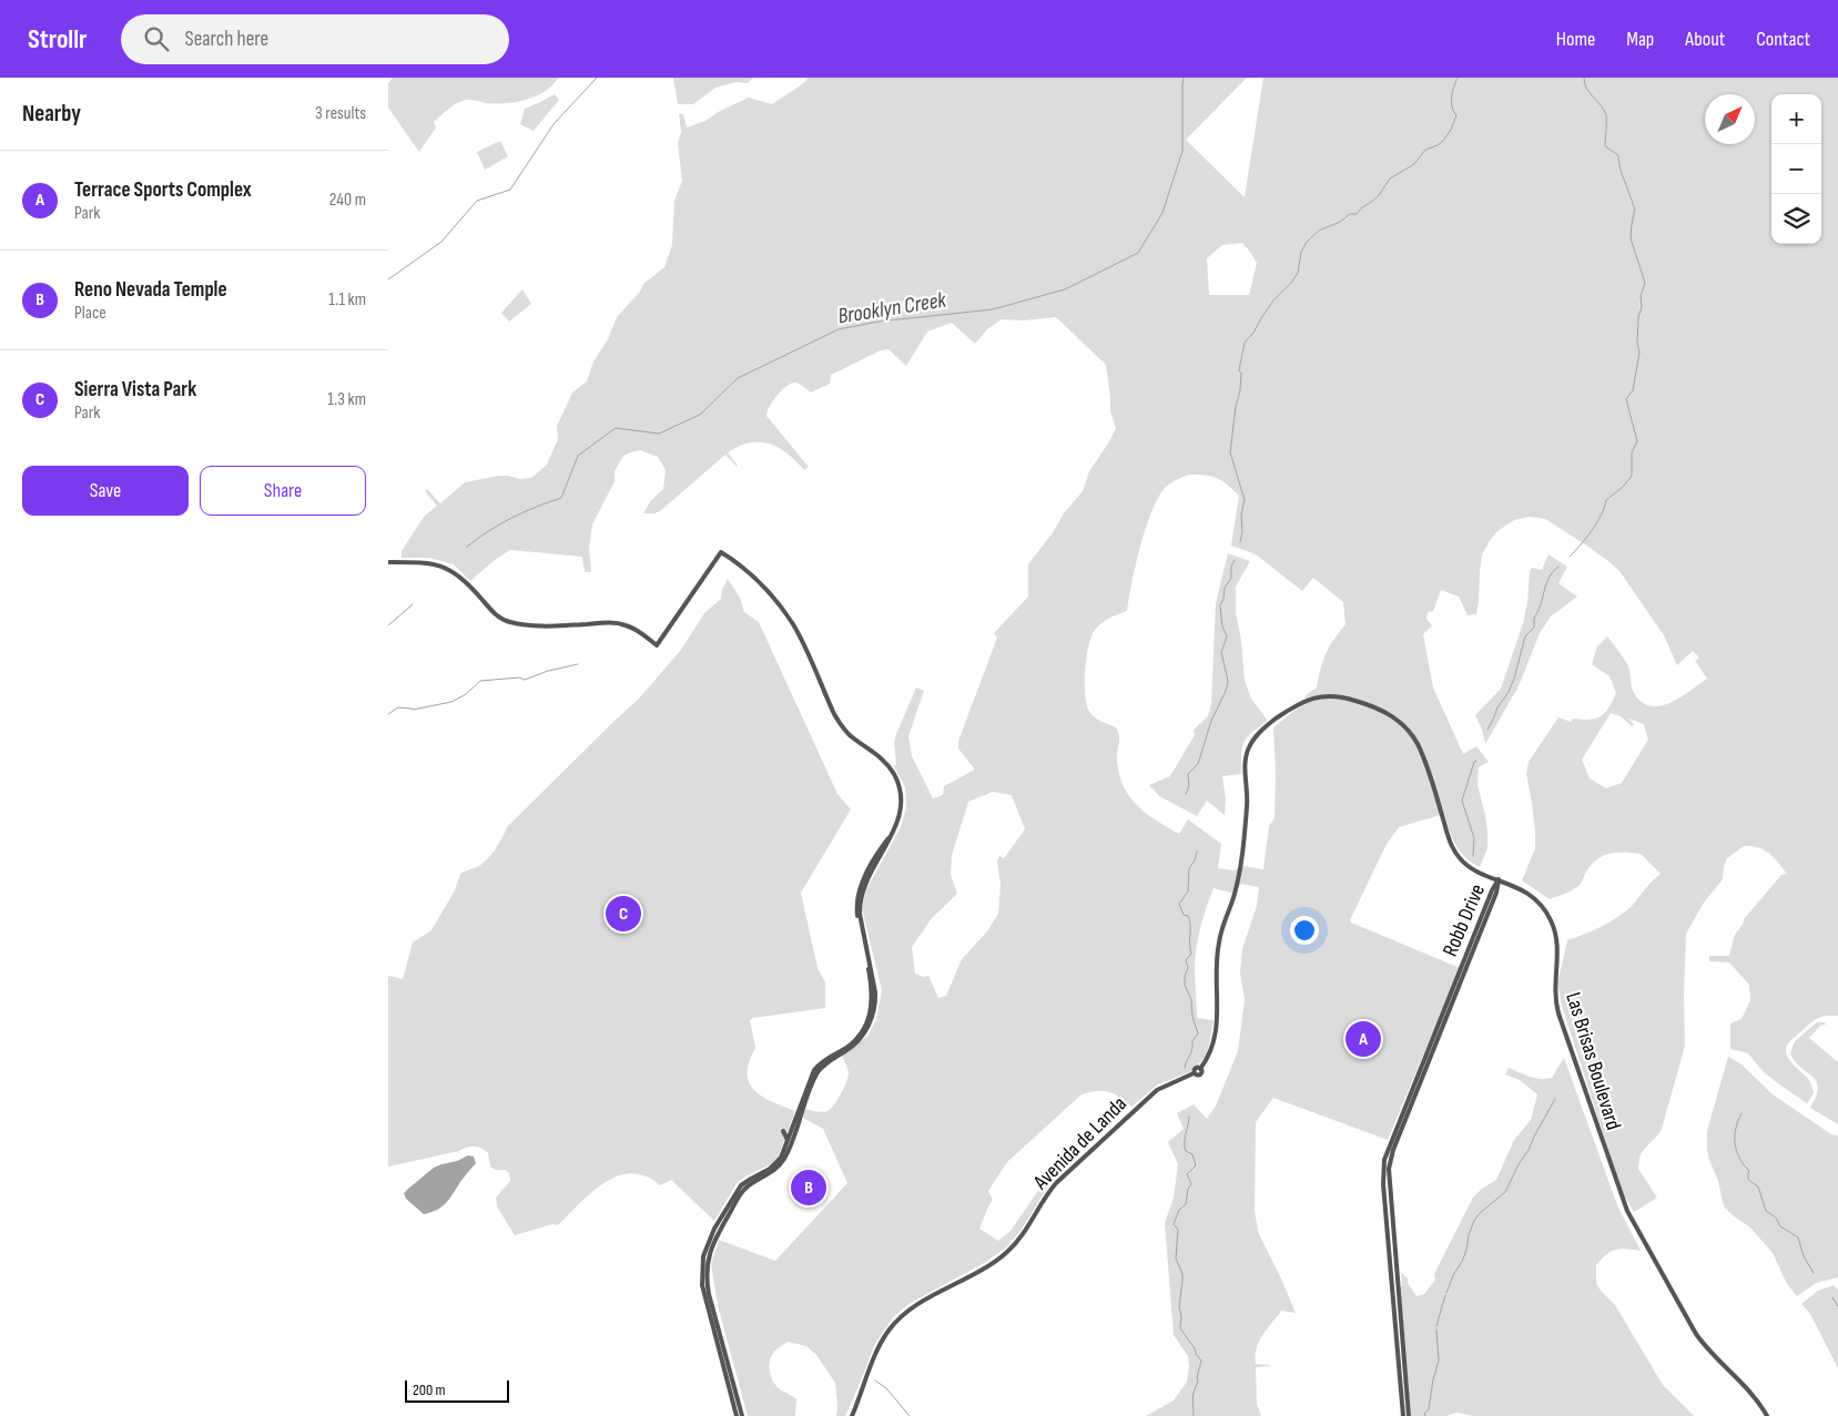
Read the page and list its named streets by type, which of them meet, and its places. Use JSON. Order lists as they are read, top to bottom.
{
  "streets": {
    "street": ["Robb Drive", "Las Brisas Boulevard", "Avenida de Landa"]
  },
  "crossings": [
    ["Robb Drive", "Las Brisas Boulevard"],
    ["Las Brisas Boulevard", "Avenida de Landa"]
  ],
  "water": ["Brooklyn Creek"],
  "scale_bar": "200 m",
  "north": "top right",
  "page": {
    "header": "Strollr",
    "search": "Search here",
    "nav": [
      "Home",
      "Map",
      "About",
      "Contact"
    ],
    "heading": ["Nearby", "3 results"],
    "map_buttons": ["+", "−"],
    "list": [
      {
        "mark": "A",
        "name": "Terrace Sports Complex",
        "note": "Park",
        "value": "240 m"
      },
      {
        "mark": "B",
        "name": "Reno Nevada Temple",
        "note": "Place",
        "value": "1.1 km"
      },
      {
        "mark": "C",
        "name": "Sierra Vista Park",
        "note": "Park",
        "value": "1.3 km"
      }
    ],
    "buttons": ["Save", "Share"],
    "pins": ["C", "A", "B"],
    "scale": "200 m"
  }
}
